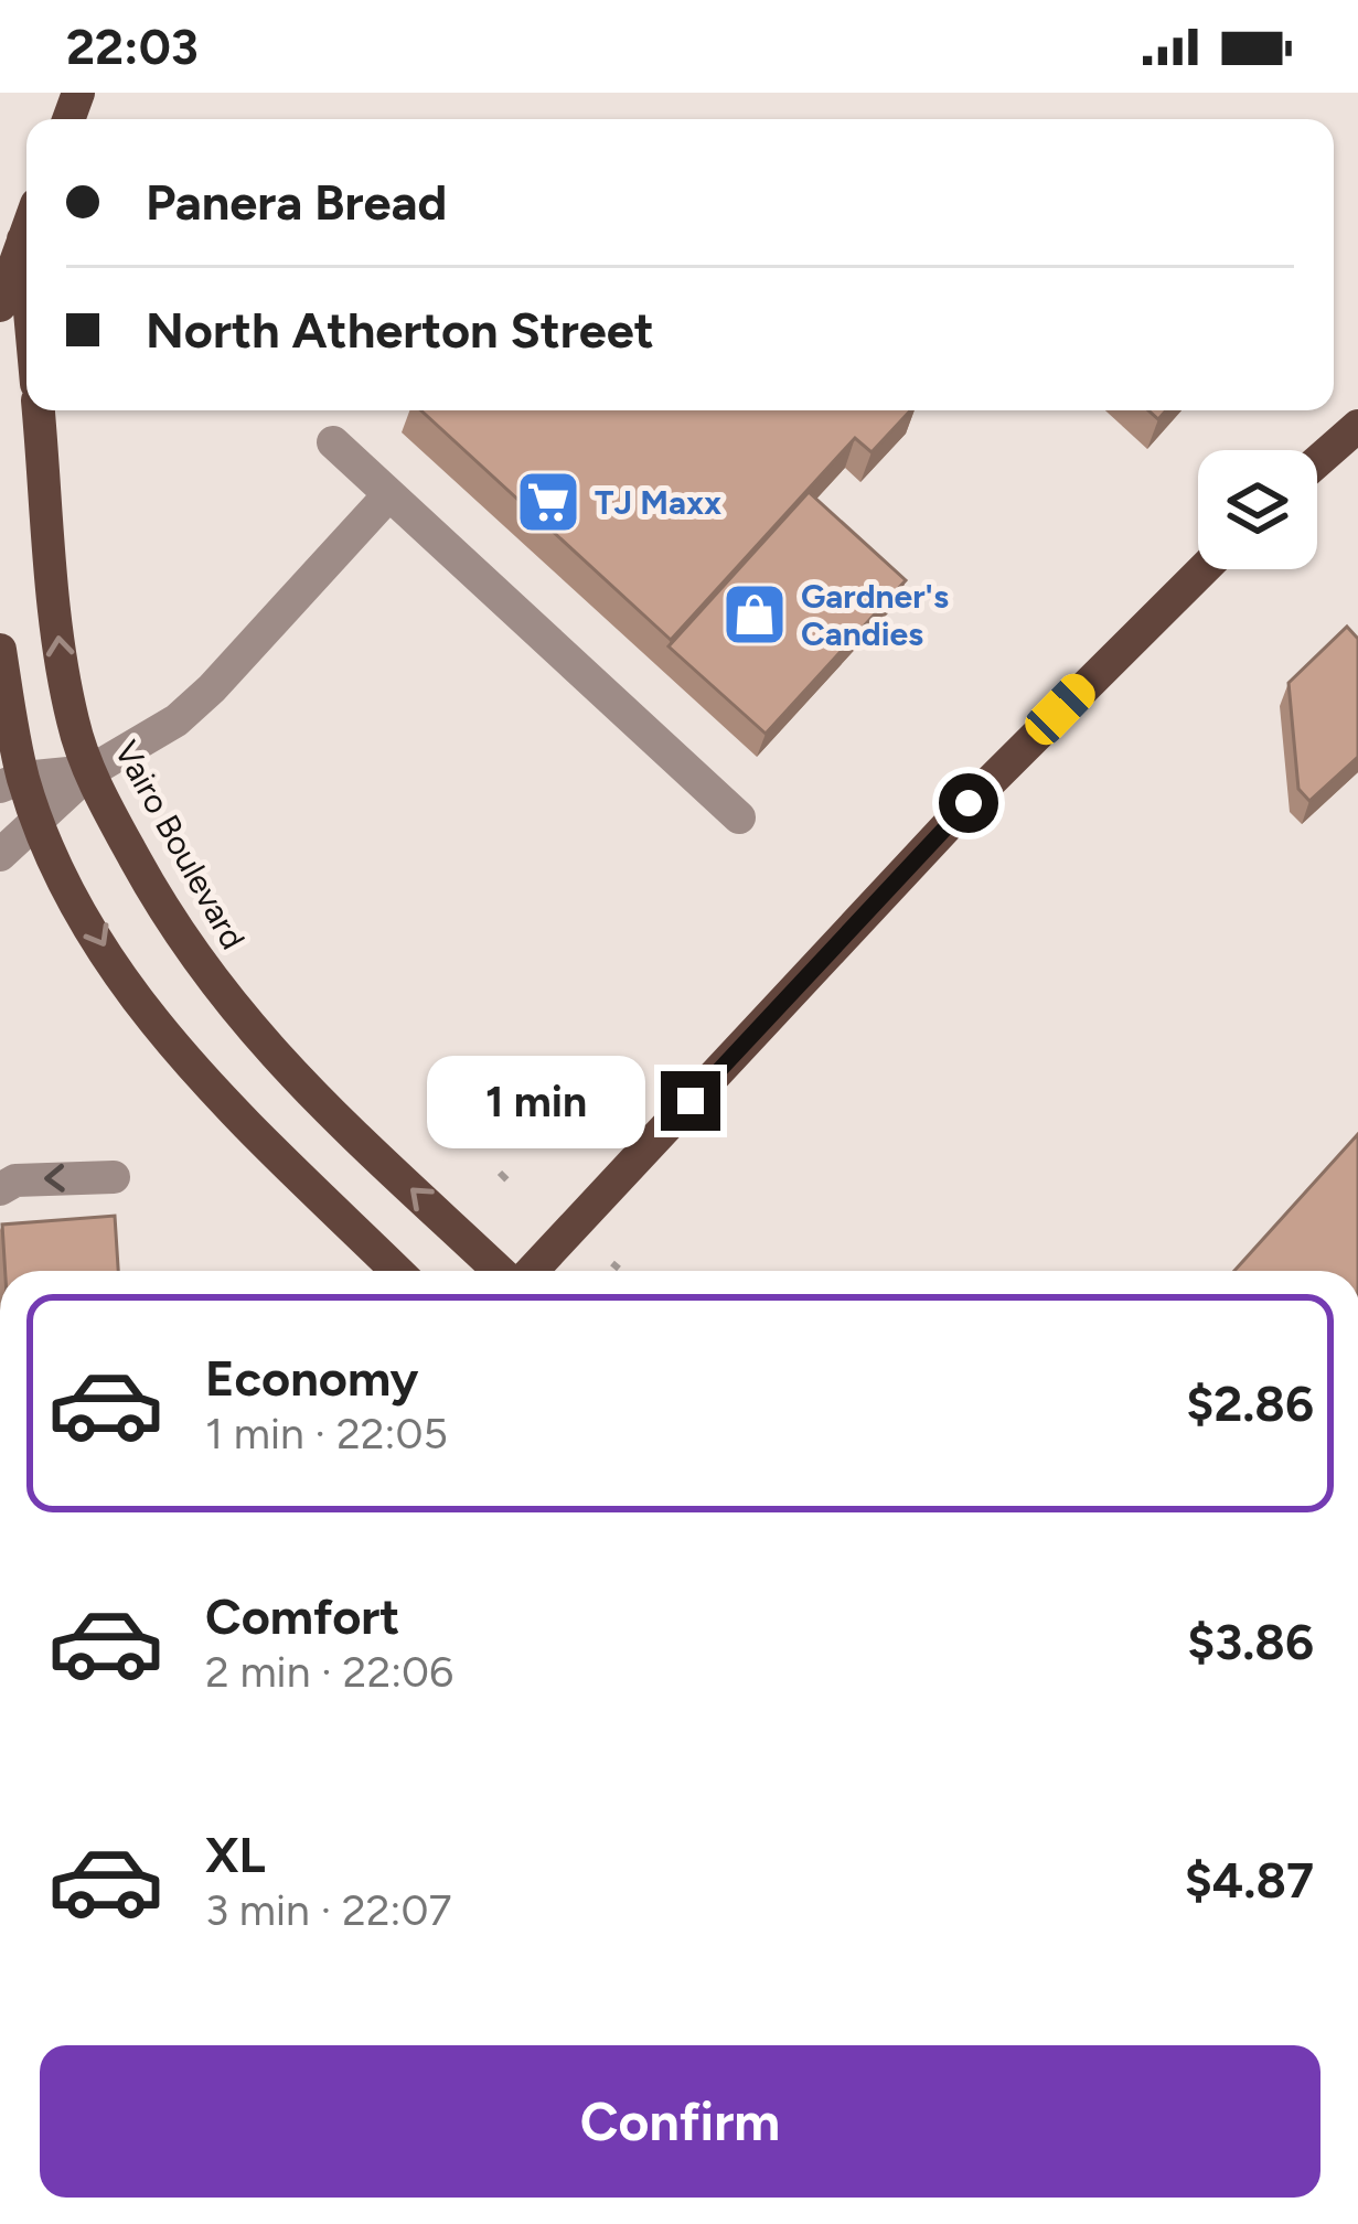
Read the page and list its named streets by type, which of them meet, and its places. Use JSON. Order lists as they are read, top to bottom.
{
  "streets": {
    "main road": ["Vairo Boulevard"]
  },
  "places": {
    "supermarket": ["TJ Maxx"],
    "shop": ["Gardner's Candies"]
  },
  "page": {
    "status": "22:03",
    "banner": ["Panera Bread", "North Atherton Street"],
    "bubble": "1 min",
    "list": [
      {
        "name": "Economy",
        "note": "1 min · 22:05",
        "value": "$2.86"
      },
      {
        "name": "Comfort",
        "note": "2 min · 22:06",
        "value": "$3.86"
      },
      {
        "name": "XL",
        "note": "3 min · 22:07",
        "value": "$4.87"
      }
    ],
    "buttons": "Confirm"
  }
}
